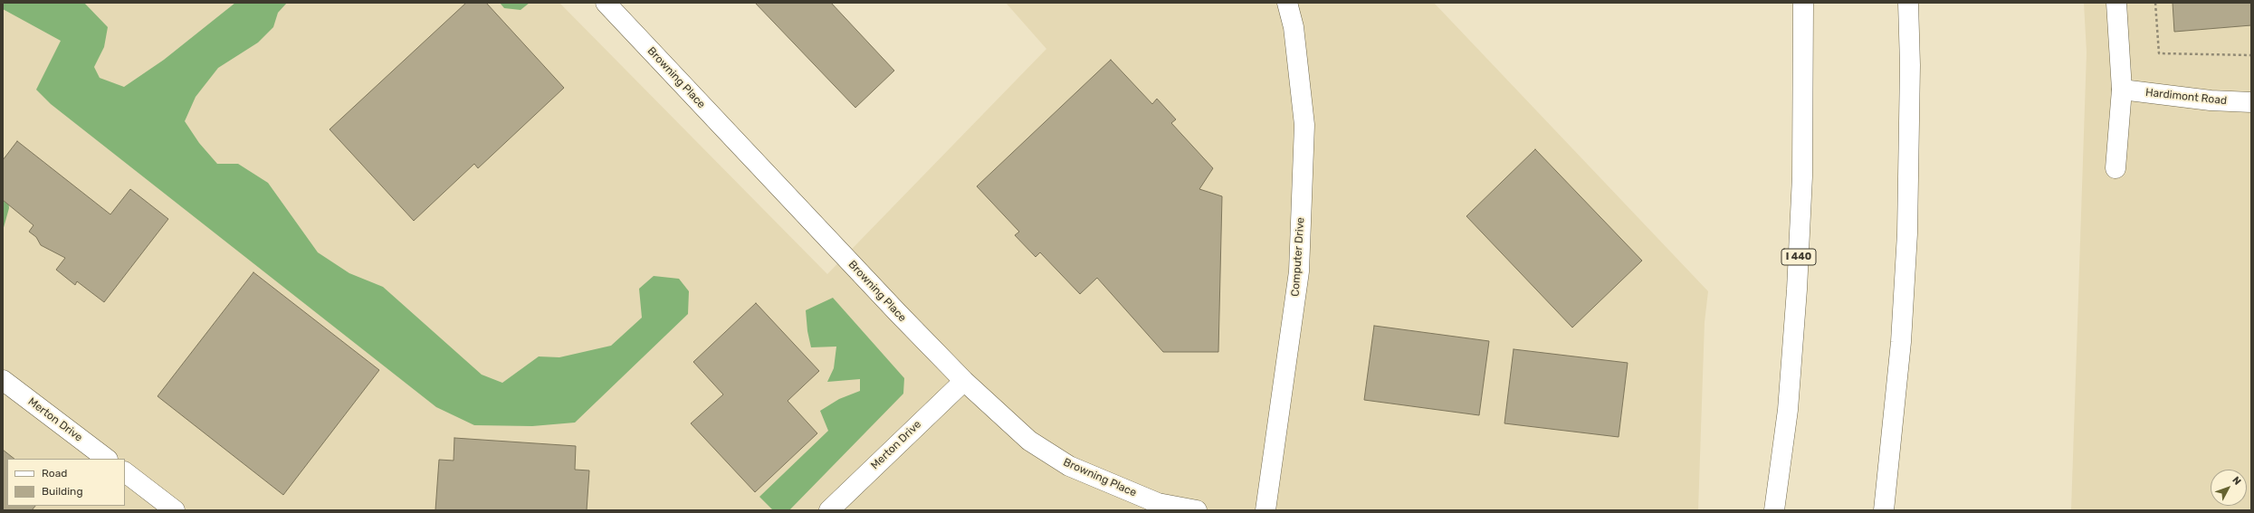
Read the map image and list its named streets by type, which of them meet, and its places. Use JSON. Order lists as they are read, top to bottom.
{
  "streets": {
    "main road": [
      "Browning Place",
      "Hardimont Road",
      "Computer Drive",
      "I 440",
      "Merton Drive"
    ]
  },
  "crossings": [
    ["Browning Place", "Merton Drive"]
  ],
  "legend": ["Road", "Building"],
  "north": "top right"
}
